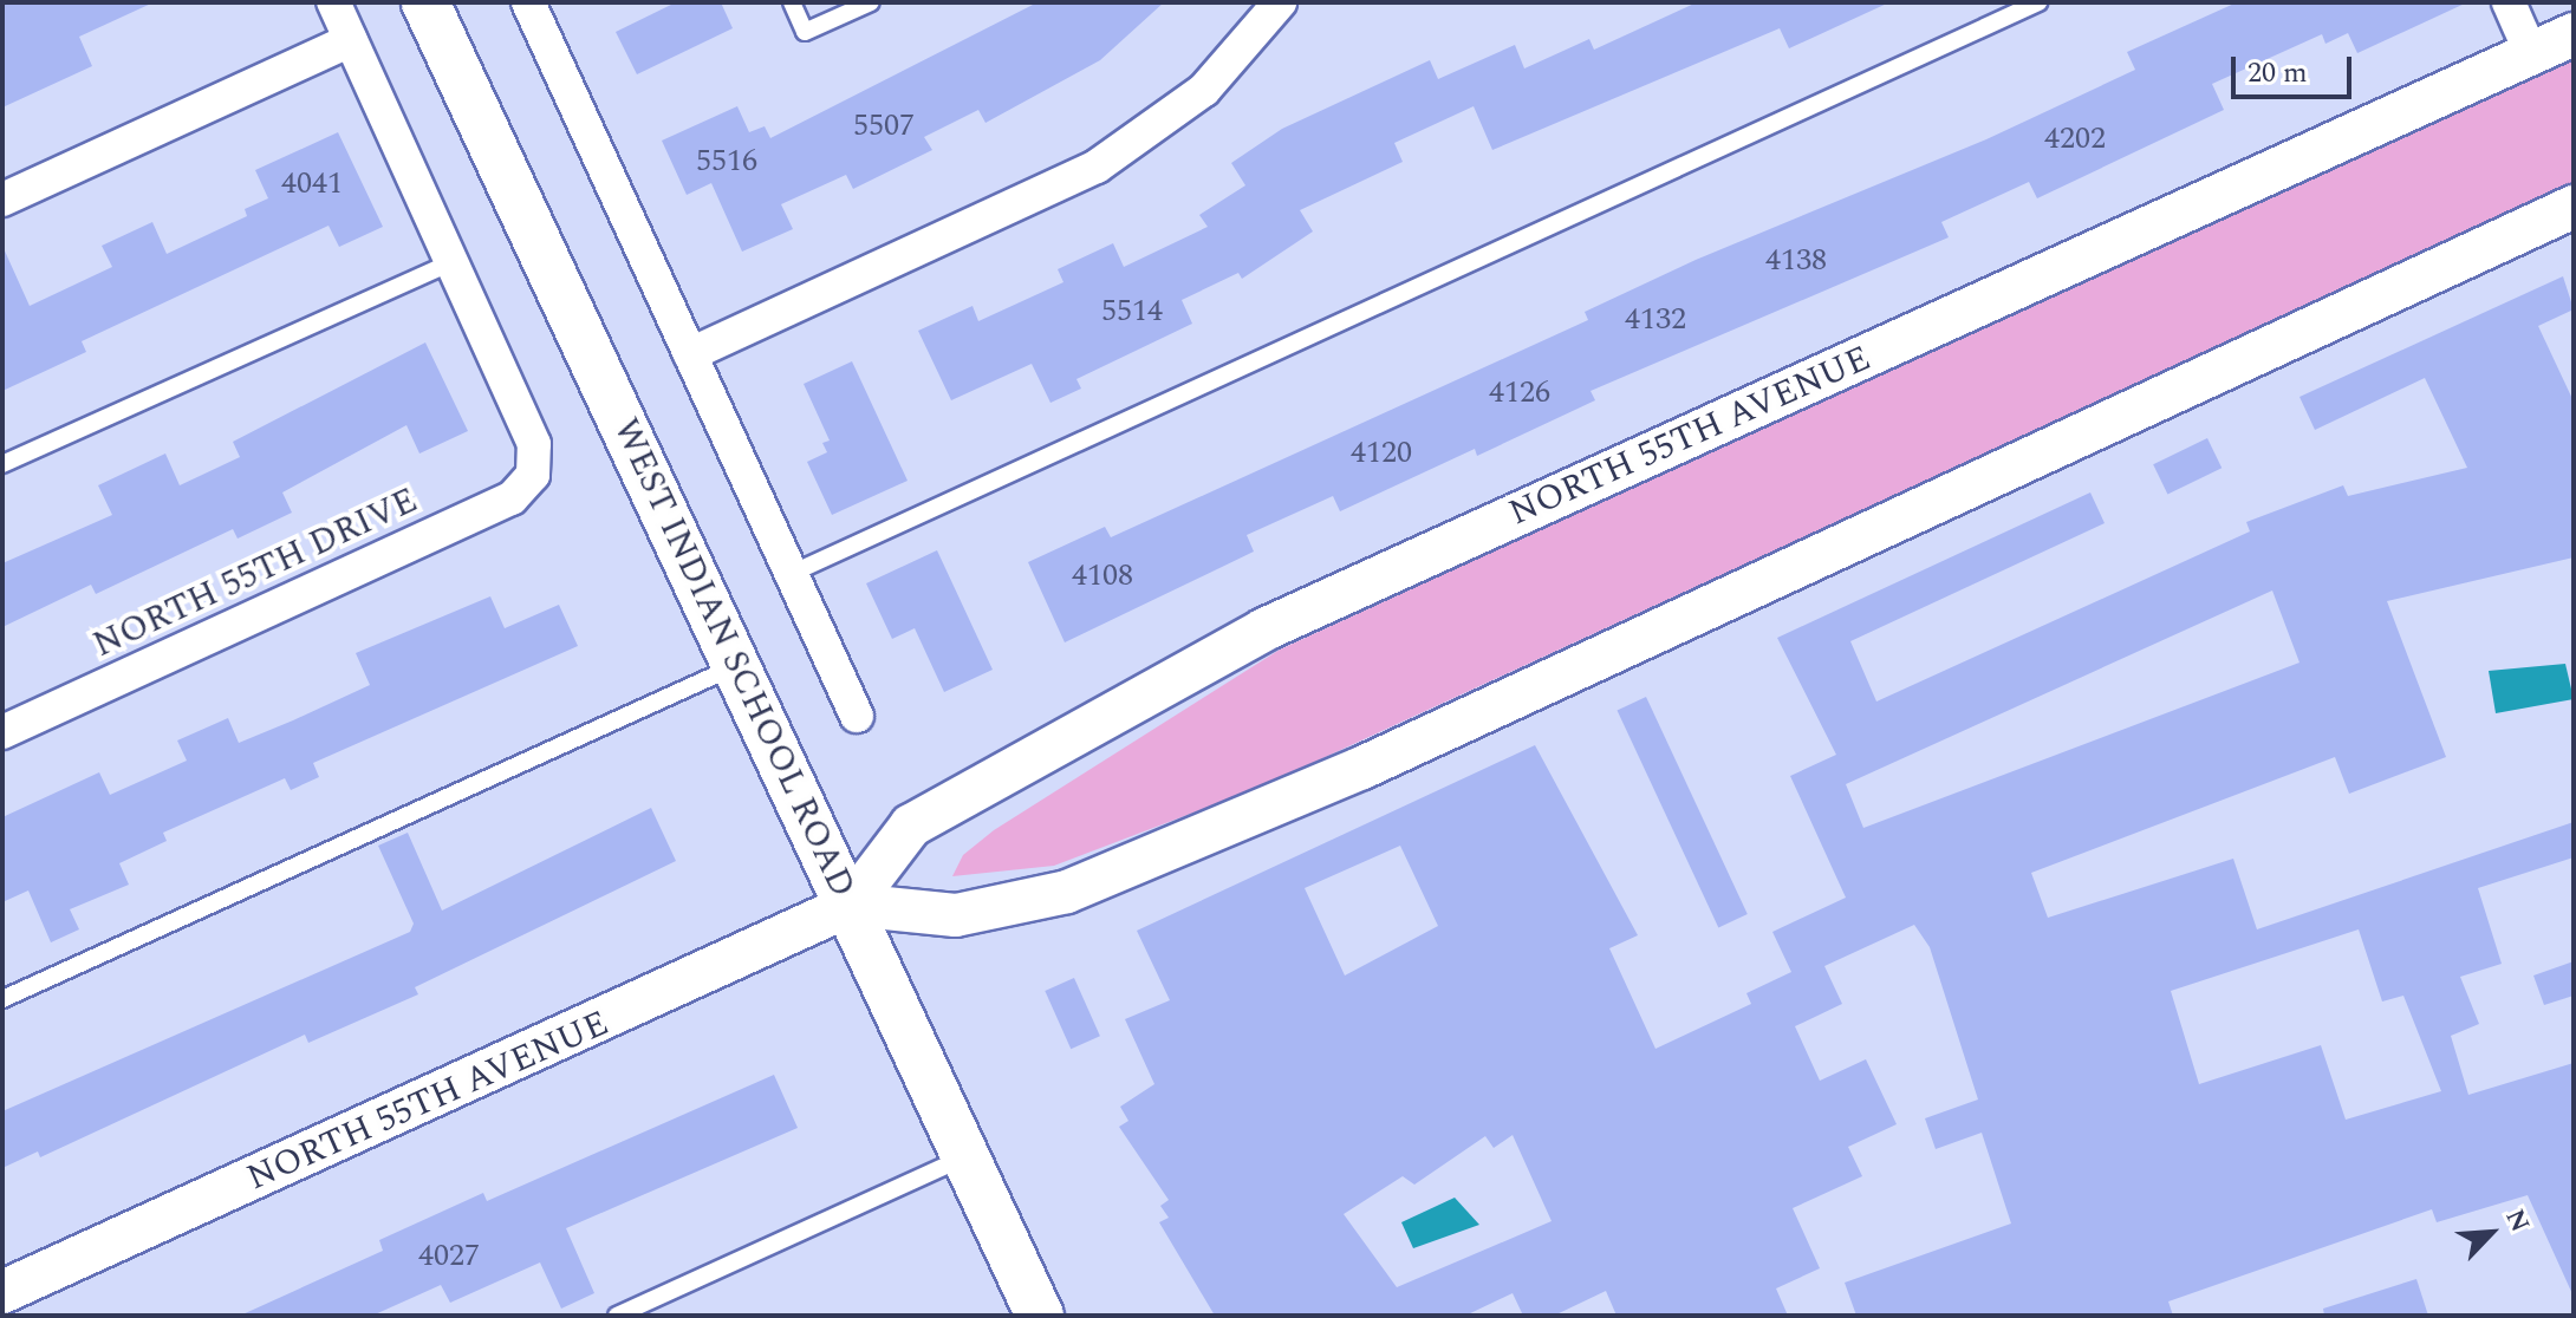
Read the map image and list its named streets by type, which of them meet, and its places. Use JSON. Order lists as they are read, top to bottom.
{
  "streets": {
    "main road": ["WEST INDIAN SCHOOL ROAD"],
    "street": ["NORTH 55TH AVENUE", "NORTH 55TH DRIVE"]
  },
  "crossings": [
    ["NORTH 55TH AVENUE", "WEST INDIAN SCHOOL ROAD"]
  ],
  "house_numbers": [
    "5507",
    "4202",
    "5516",
    "4041",
    "4138",
    "5514",
    "4132",
    "4126",
    "4120",
    "4108",
    "4027"
  ],
  "scale_bar": "20 m",
  "north": "top right"
}
